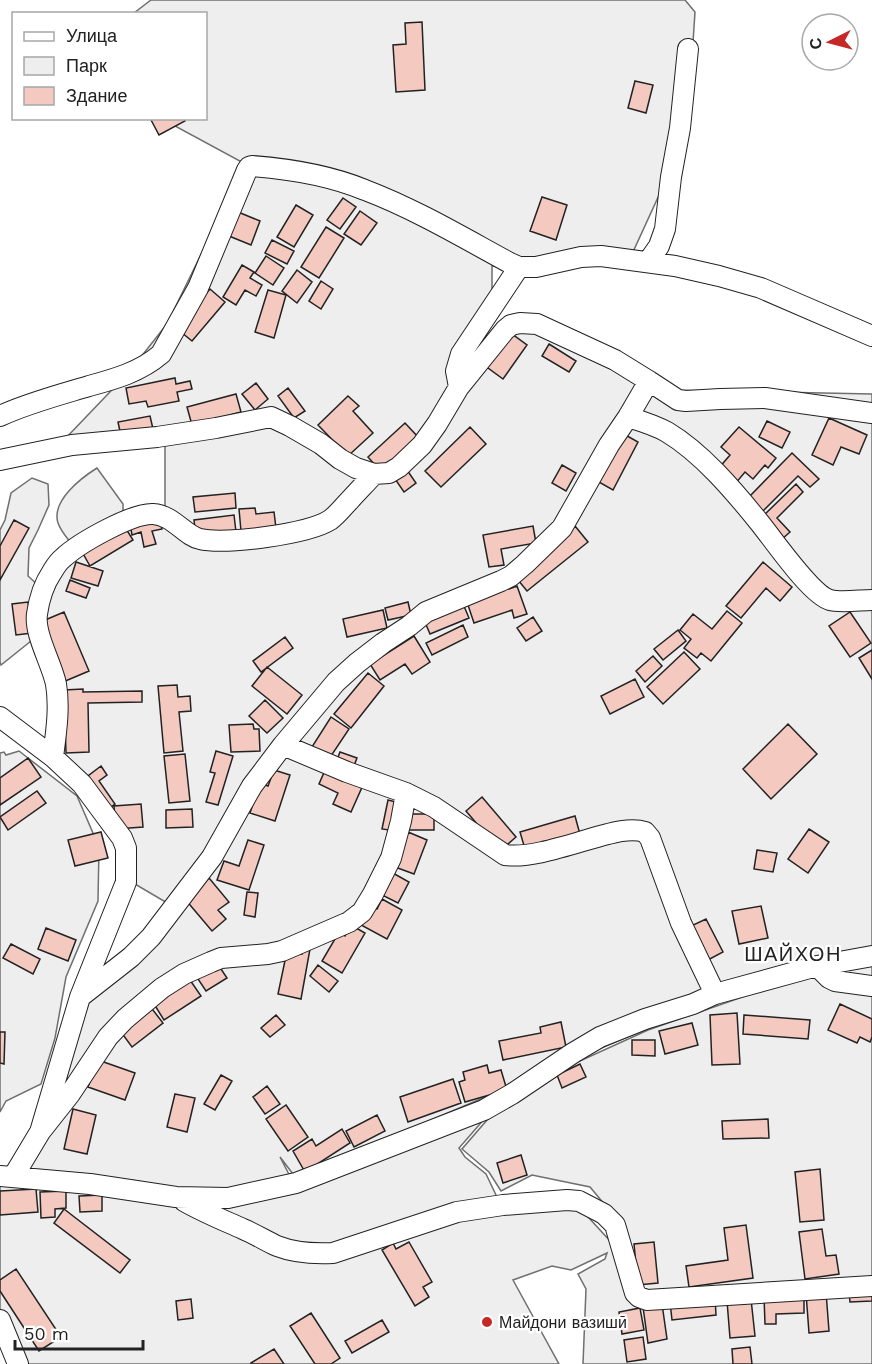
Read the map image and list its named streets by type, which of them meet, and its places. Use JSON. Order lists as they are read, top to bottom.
{
  "districts": ["ШАЙХОН"],
  "places": ["Майдони вазишӣ"],
  "legend": ["Улица", "Парк", "Здание"],
  "scale_bar": "50 m",
  "north": "left"
}
